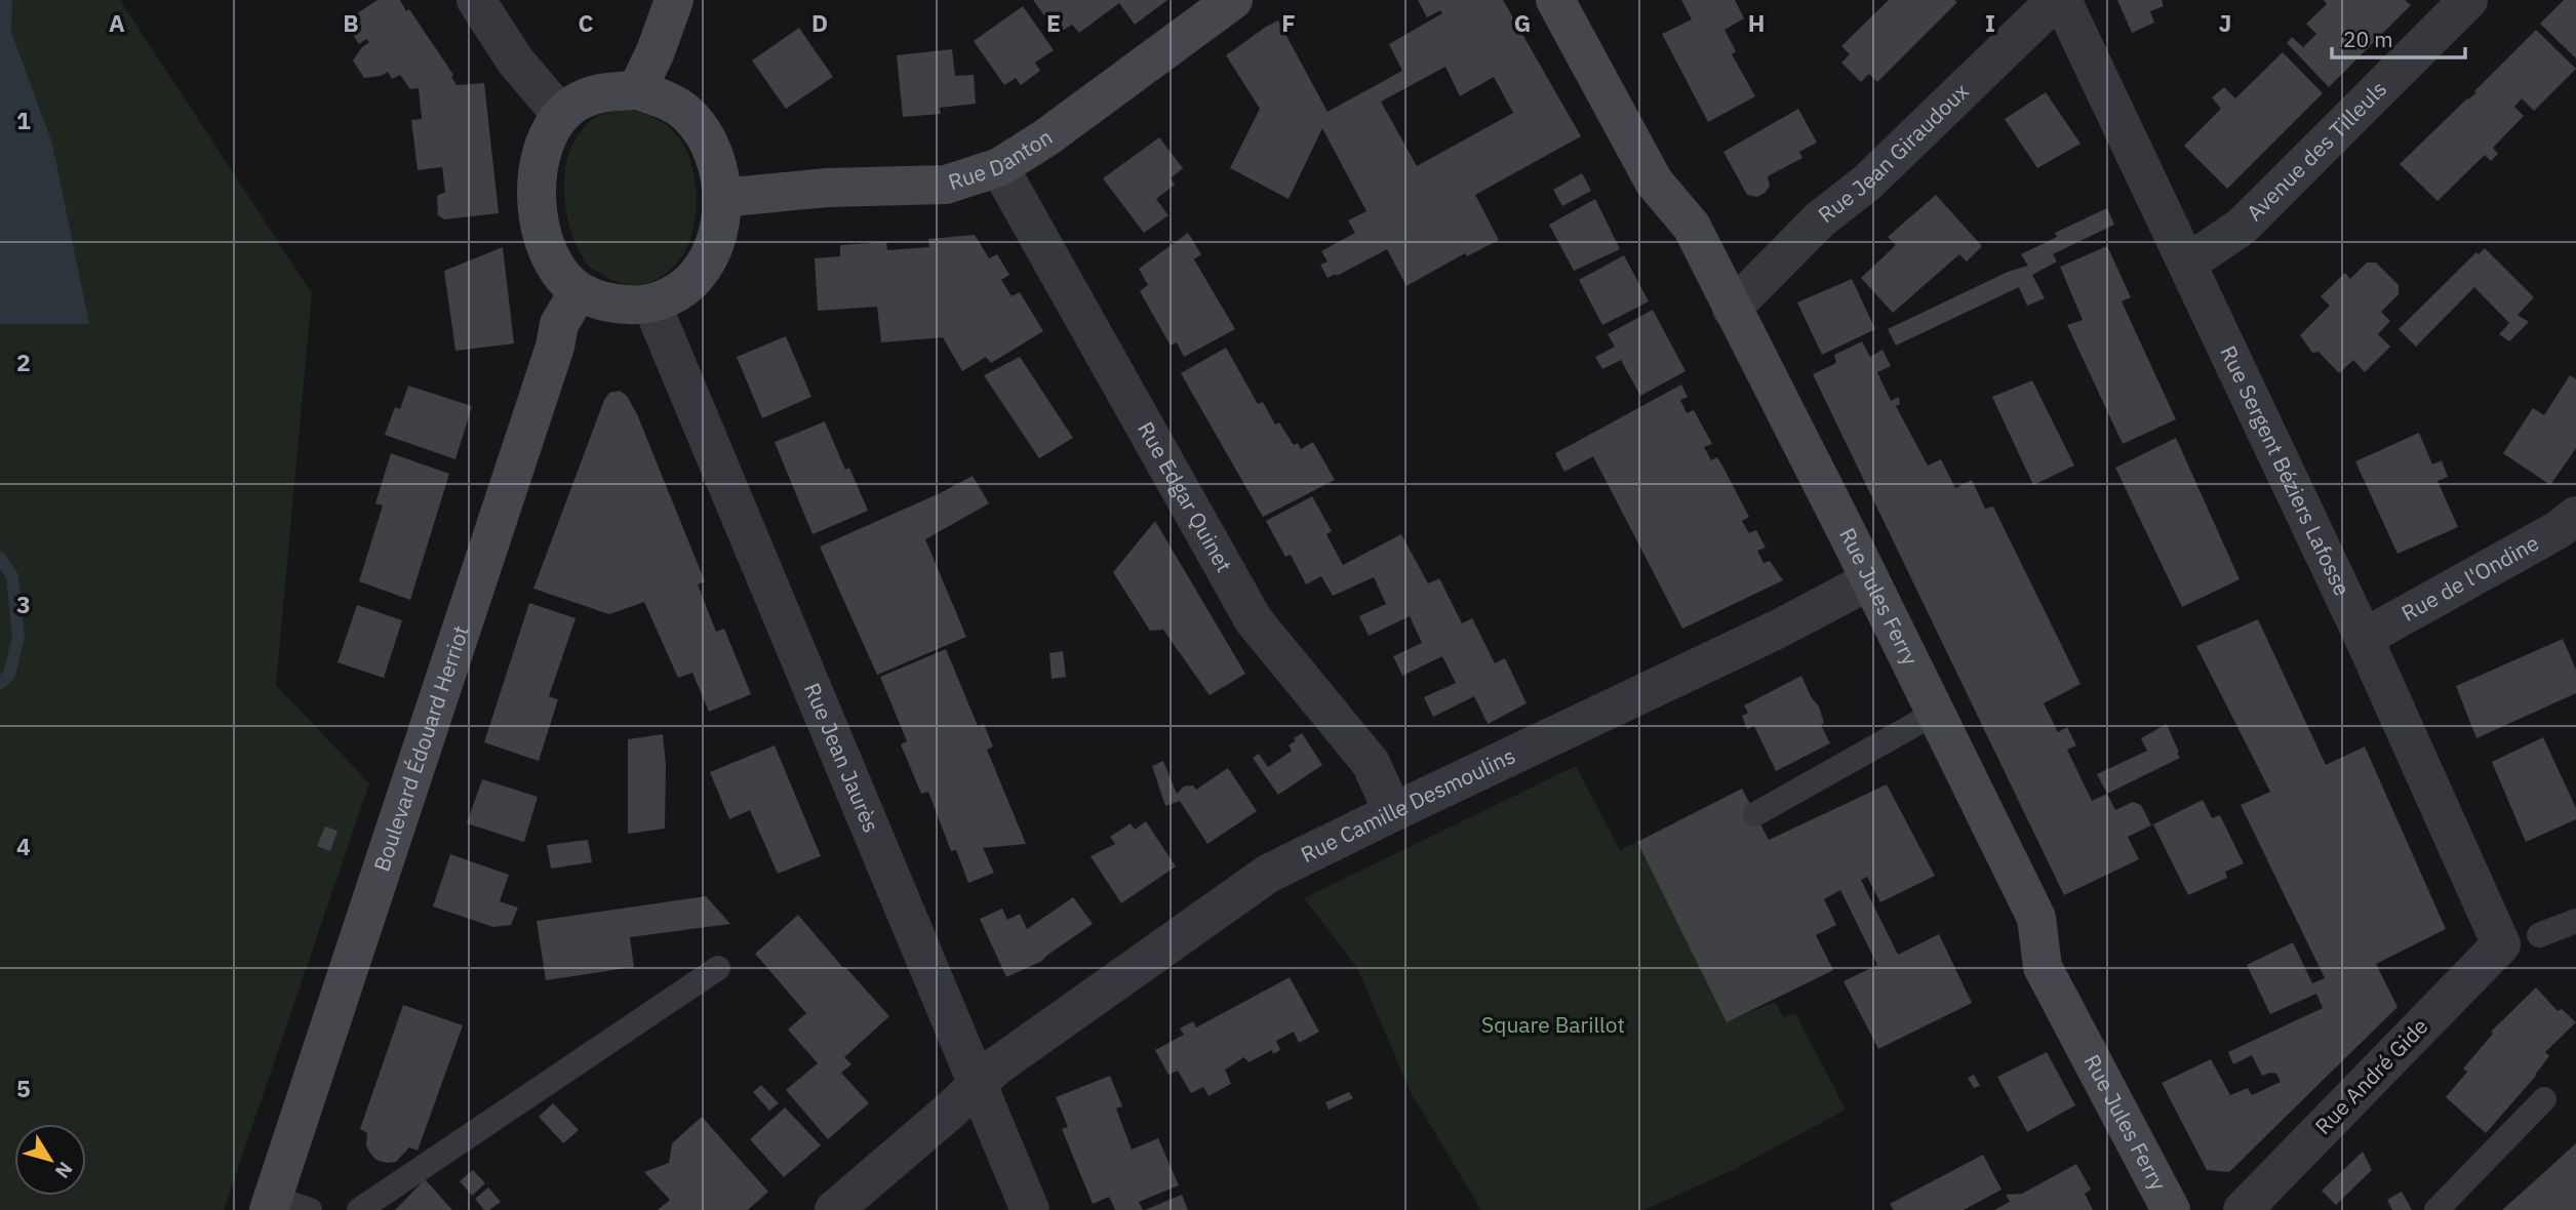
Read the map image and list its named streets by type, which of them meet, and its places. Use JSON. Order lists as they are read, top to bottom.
{
  "streets": {
    "street": [
      "Avenue des Tilleuls",
      "Rue Jean Giraudoux",
      "Rue Danton",
      "Rue Sergent Béziers Lafosse",
      "Rue Edgar Quinet",
      "Rue de l'Ondine",
      "Rue Jules Ferry",
      "Boulevard Édouard Herriot",
      "Rue Jean Jaurès",
      "Rue Camille Desmoulins",
      "Rue André Gide"
    ]
  },
  "crossings": [
    ["Avenue des Tilleuls", "Rue Sergent Béziers Lafosse"],
    ["Rue Jean Giraudoux", "Rue Jules Ferry"],
    ["Rue Danton", "Rue Edgar Quinet"],
    ["Rue Danton", "Boulevard Édouard Herriot"],
    ["Rue Danton", "Rue Jean Jaurès"],
    ["Rue Sergent Béziers Lafosse", "Rue de l'Ondine"],
    ["Rue Sergent Béziers Lafosse", "Rue André Gide"],
    ["Rue Edgar Quinet", "Rue Camille Desmoulins"],
    ["Rue Jules Ferry", "Rue Camille Desmoulins"],
    ["Boulevard Édouard Herriot", "Rue Jean Jaurès"],
    ["Rue Jean Jaurès", "Rue Camille Desmoulins"]
  ],
  "parks": ["Square Barillot"],
  "scale_bar": "20 m",
  "north": "bottom right",
  "grid": {
    "columns": [
      "A",
      "B",
      "C",
      "D",
      "E",
      "F",
      "G",
      "H",
      "I",
      "J"
    ],
    "rows": [
      "1",
      "2",
      "3",
      "4",
      "5"
    ]
  }
}
